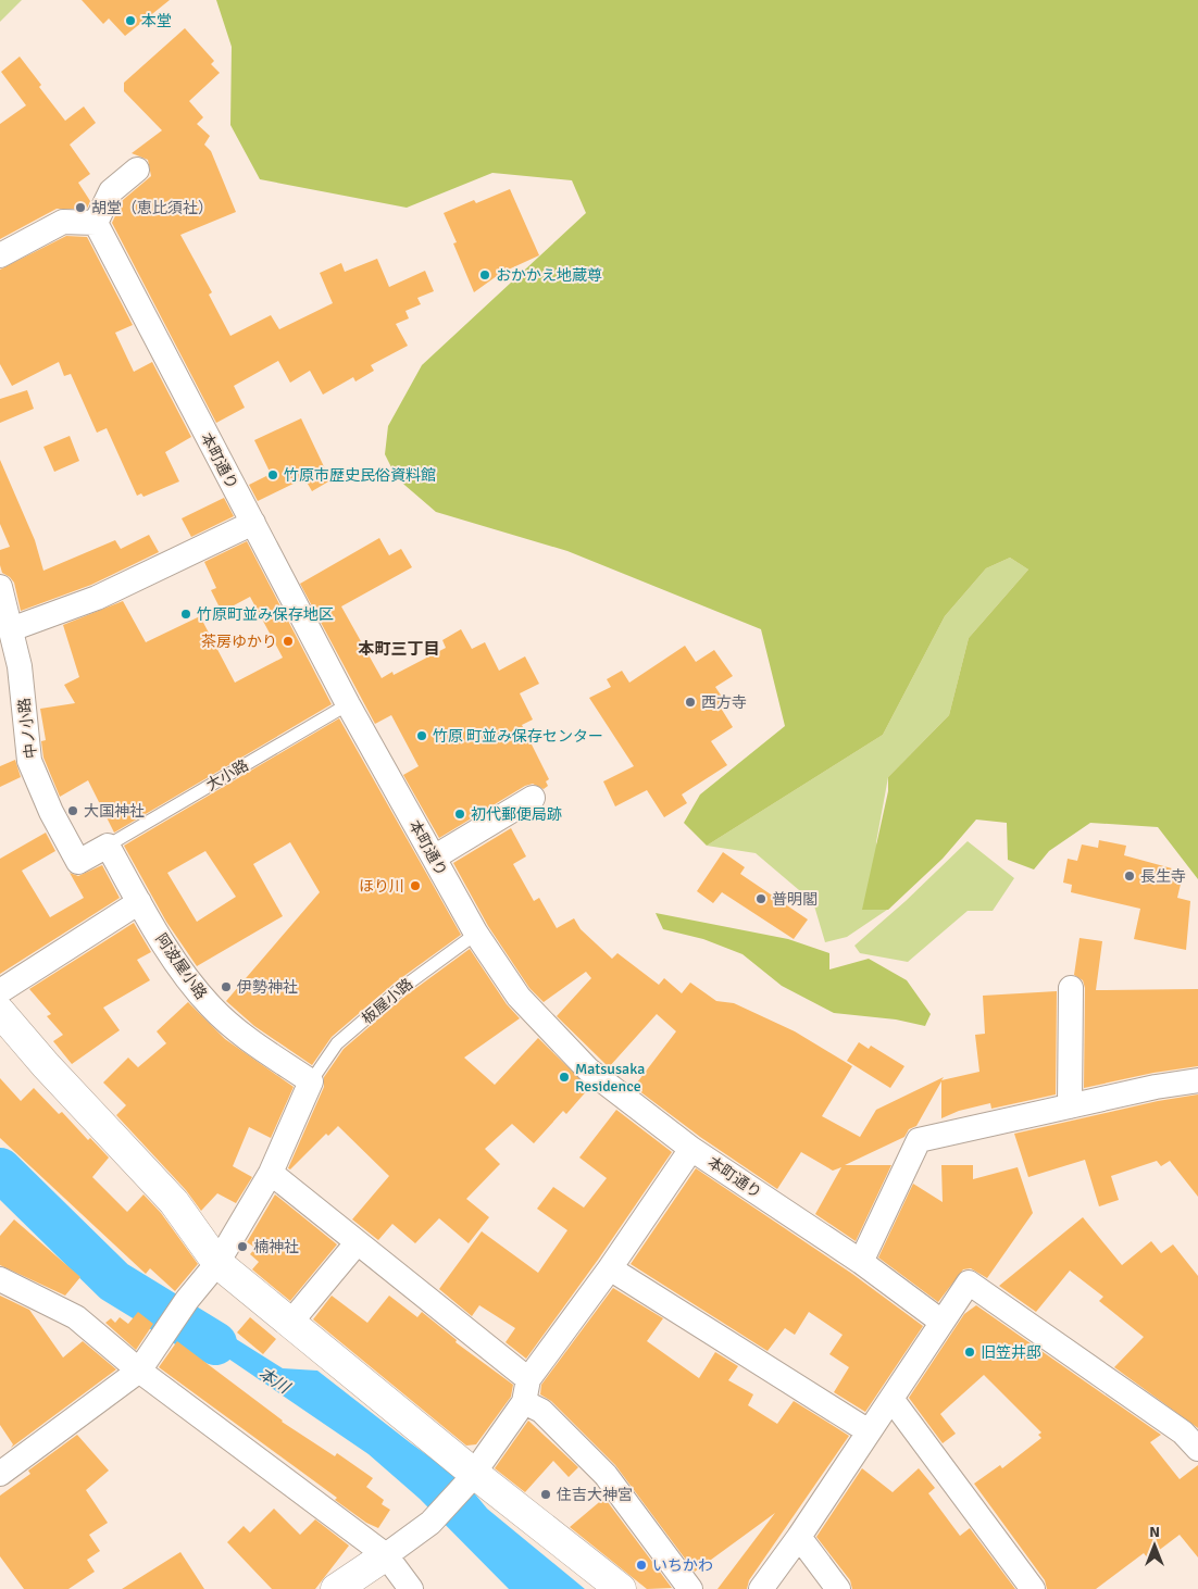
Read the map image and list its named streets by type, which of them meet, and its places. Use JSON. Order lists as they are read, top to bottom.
{
  "streets": {
    "street": ["本町通り", "中ノ小路", "阿波屋小路"],
    "lane": ["大小路", "板屋小路"]
  },
  "crossings": [
    ["本町通り", "大小路"],
    ["本町通り", "板屋小路"],
    ["中ノ小路", "大小路"],
    ["中ノ小路", "阿波屋小路"],
    ["大小路", "阿波屋小路"],
    ["阿波屋小路", "板屋小路"]
  ],
  "districts": ["本町三丁目"],
  "water": ["本川"],
  "places": [
    "本堂",
    "胡堂（恵比須社）",
    "おかかえ地蔵尊",
    "竹原市歴史民俗資料館",
    "竹原町並み保存地区",
    "茶房ゆかり",
    "西方寺",
    "竹原 町並み保存センター",
    "大国神社",
    "初代郵便局跡",
    "長生寺",
    "ほり川",
    "普明閣",
    "伊勢神社",
    "Matsusaka Residence",
    "楠神社",
    "旧笠井邸",
    "住吉大神宮",
    "いちかわ"
  ],
  "north": "top"
}
